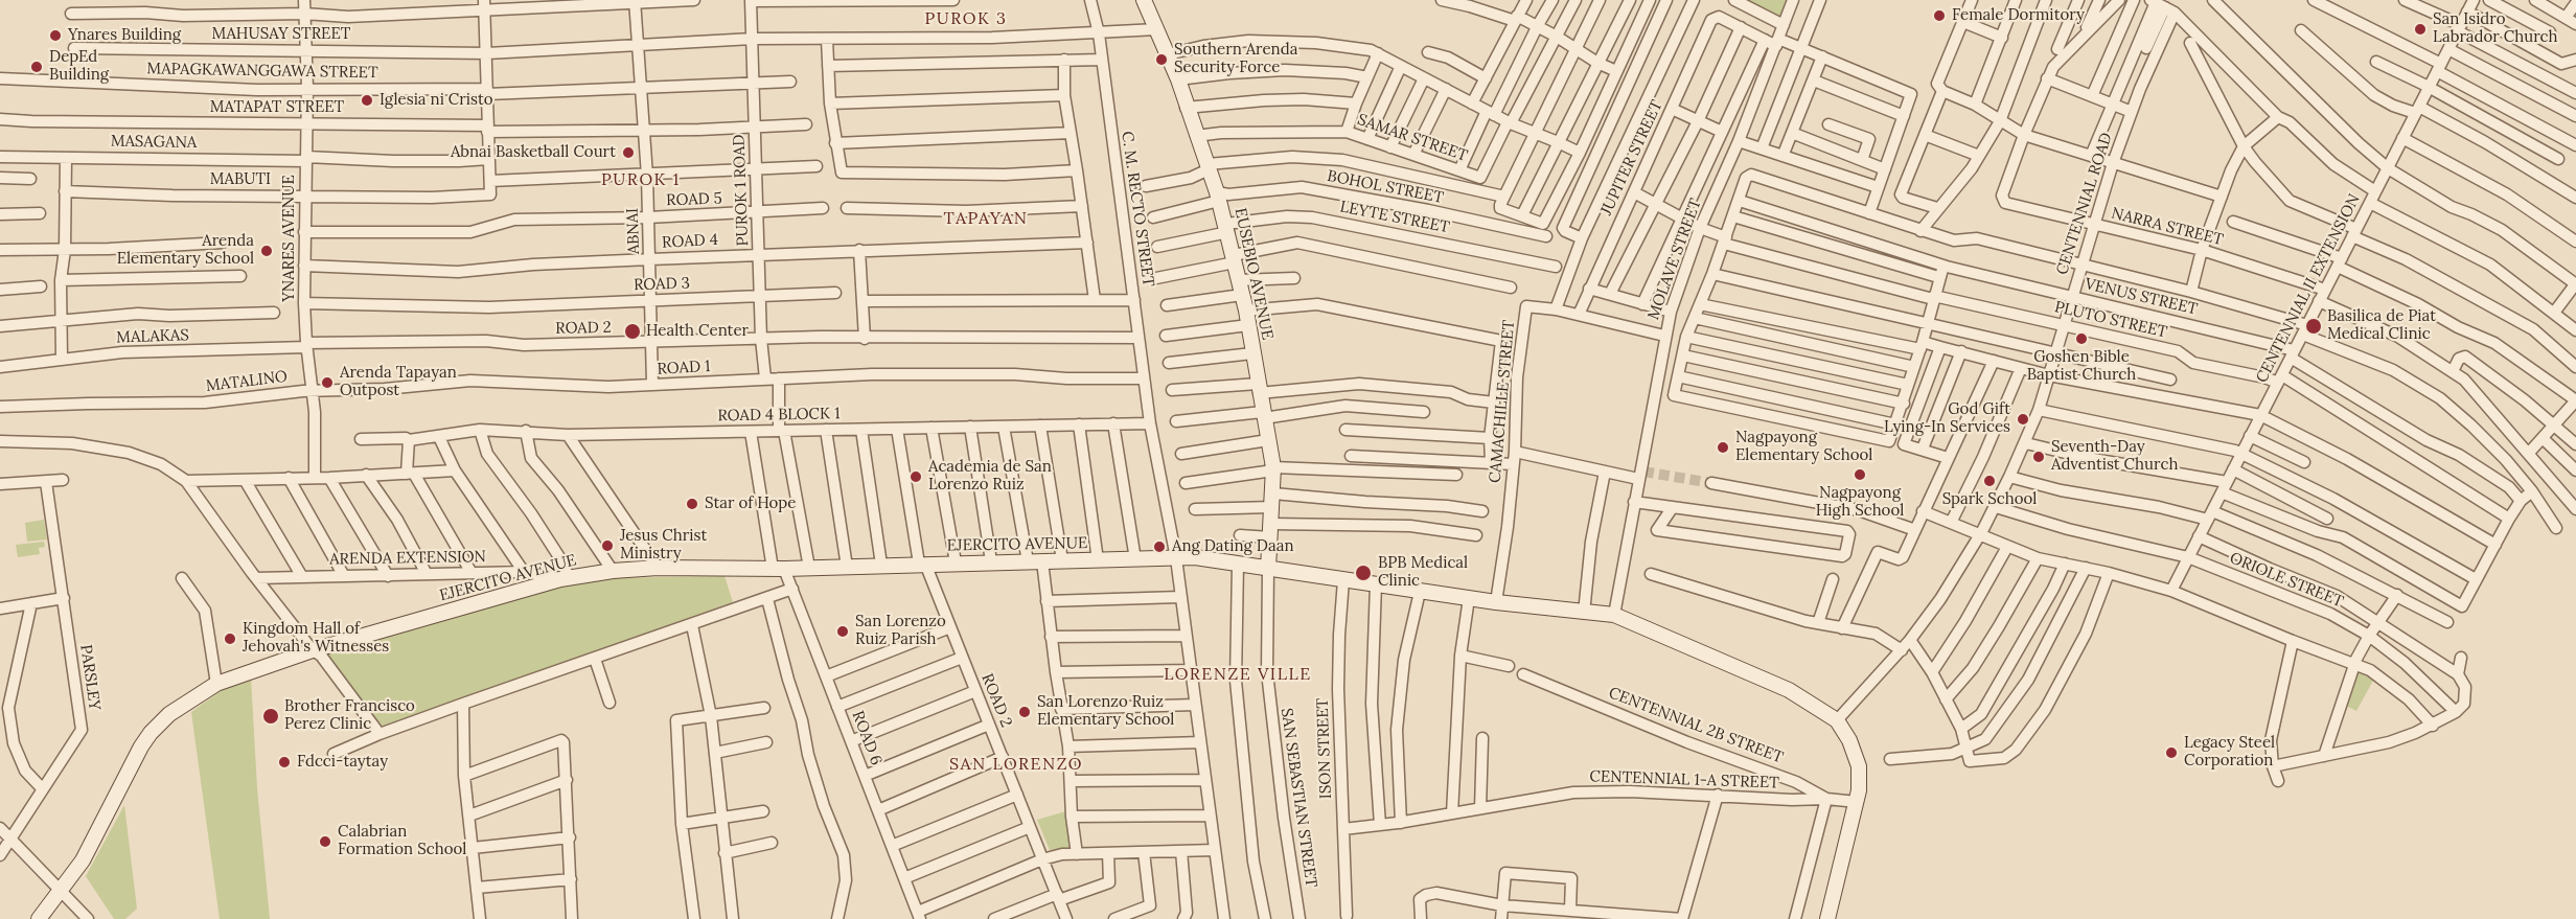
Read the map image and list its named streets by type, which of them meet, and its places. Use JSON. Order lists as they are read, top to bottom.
{
  "streets": {
    "main road": ["EUSEBIO AVENUE", "EJERCITO AVENUE"],
    "street": [
      "MAHUSAY STREET",
      "MAPAGKAWANGGAWA STREET",
      "MATAPAT STREET",
      "SAMAR STREET",
      "MASAGANA",
      "JUPITER STREET",
      "MABUTI",
      "BOHOL STREET",
      "PUROK 1 ROAD",
      "ROAD 5",
      "CENTENNIAL ROAD",
      "C. M. RECTO STREET",
      "LEYTE STREET",
      "NARRA STREET",
      "ABNAI",
      "YNARES AVENUE",
      "ROAD 4",
      "MOLAVE STREET",
      "ROAD 3",
      "CENTENNIAL II EXTENSION",
      "VENUS STREET",
      "PLUTO STREET",
      "ROAD 2",
      "MALAKAS",
      "ROAD 1",
      "MATALINO",
      "CAMACHILLE STREET",
      "ROAD 4 BLOCK 1",
      "ARENDA EXTENSION",
      "ORIOLE STREET",
      "PARSLEY",
      "CENTENNIAL 2B STREET",
      "ROAD 6",
      "ISON STREET",
      "CENTENNIAL 1-A STREET",
      "SAN SEBASTIAN STREET"
    ]
  },
  "crossings": [
    ["MAHUSAY STREET", "PUROK 1 ROAD"],
    ["MAHUSAY STREET", "C. M. RECTO STREET"],
    ["MAHUSAY STREET", "ABNAI"],
    ["MAHUSAY STREET", "YNARES AVENUE"],
    ["MAHUSAY STREET", "EUSEBIO AVENUE"],
    ["MAPAGKAWANGGAWA STREET", "PUROK 1 ROAD"],
    ["MAPAGKAWANGGAWA STREET", "ABNAI"],
    ["MAPAGKAWANGGAWA STREET", "YNARES AVENUE"],
    ["MATAPAT STREET", "PUROK 1 ROAD"],
    ["MATAPAT STREET", "ABNAI"],
    ["MATAPAT STREET", "YNARES AVENUE"],
    ["SAMAR STREET", "EUSEBIO AVENUE"],
    ["MASAGANA", "YNARES AVENUE"],
    ["JUPITER STREET", "PLUTO STREET"],
    ["JUPITER STREET", "CAMACHILLE STREET"],
    ["MABUTI", "YNARES AVENUE"],
    ["BOHOL STREET", "EUSEBIO AVENUE"],
    ["PUROK 1 ROAD", "ROAD 5"],
    ["PUROK 1 ROAD", "ROAD 4"],
    ["PUROK 1 ROAD", "ROAD 3"],
    ["PUROK 1 ROAD", "ROAD 2"],
    ["PUROK 1 ROAD", "ROAD 1"],
    ["ROAD 5", "ABNAI"],
    ["ROAD 5", "YNARES AVENUE"],
    ["CENTENNIAL ROAD", "NARRA STREET"],
    ["CENTENNIAL ROAD", "VENUS STREET"],
    ["CENTENNIAL ROAD", "PLUTO STREET"],
    ["CENTENNIAL ROAD", "EJERCITO AVENUE"],
    ["CENTENNIAL ROAD", "ORIOLE STREET"],
    ["C. M. RECTO STREET", "ROAD 2"],
    ["C. M. RECTO STREET", "ROAD 1"],
    ["C. M. RECTO STREET", "ROAD 4 BLOCK 1"],
    ["C. M. RECTO STREET", "EJERCITO AVENUE"],
    ["LEYTE STREET", "EUSEBIO AVENUE"],
    ["NARRA STREET", "CENTENNIAL II EXTENSION"],
    ["ABNAI", "ROAD 4"],
    ["ABNAI", "ROAD 3"],
    ["ABNAI", "ROAD 2"],
    ["ABNAI", "ROAD 1"],
    ["YNARES AVENUE", "ROAD 4"],
    ["YNARES AVENUE", "ROAD 3"],
    ["YNARES AVENUE", "MALAKAS"],
    ["YNARES AVENUE", "MATALINO"],
    ["MOLAVE STREET", "PLUTO STREET"],
    ["MOLAVE STREET", "CAMACHILLE STREET"],
    ["MOLAVE STREET", "EJERCITO AVENUE"],
    ["EUSEBIO AVENUE", "EJERCITO AVENUE"],
    ["EUSEBIO AVENUE", "SAN SEBASTIAN STREET"],
    ["CENTENNIAL II EXTENSION", "VENUS STREET"],
    ["CENTENNIAL II EXTENSION", "PLUTO STREET"],
    ["CENTENNIAL II EXTENSION", "ORIOLE STREET"],
    ["ROAD 2", "MALAKAS"],
    ["ROAD 2", "ROAD 4 BLOCK 1"],
    ["ROAD 2", "EJERCITO AVENUE"],
    ["ROAD 1", "MATALINO"],
    ["CAMACHILLE STREET", "EJERCITO AVENUE"],
    ["ROAD 4 BLOCK 1", "ROAD 6"],
    ["EJERCITO AVENUE", "ARENDA EXTENSION"],
    ["EJERCITO AVENUE", "ROAD 6"],
    ["EJERCITO AVENUE", "ISON STREET"],
    ["EJERCITO AVENUE", "SAN SEBASTIAN STREET"],
    ["CENTENNIAL 2B STREET", "CENTENNIAL 1-A STREET"],
    ["ISON STREET", "CENTENNIAL 1-A STREET"]
  ],
  "districts": [
    "PUROK 3",
    "PUROK 1",
    "TAPAYAN",
    "LORENZE VILLE",
    "SAN LORENZO"
  ],
  "places": [
    "Female Dormitory",
    "San Isidro Labrador Church",
    "Ynares Building",
    "Southern Arenda Security Force",
    "DepEd Building",
    "Iglesia ni Cristo",
    "Abnai Basketball Court",
    "Arenda Elementary School",
    "Basilica de Piat Medical Clinic",
    "Health Center",
    "Goshen Bible Baptist Church",
    "Arenda Tapayan Outpost",
    "God Gift Lying-In Services",
    "Nagpayong Elementary School",
    "Seventh-Day Adventist Church",
    "Nagpayong High School",
    "Academia de San Lorenzo Ruiz",
    "Spark School",
    "Star of Hope",
    "Jesus Christ Ministry",
    "Ang Dating Daan",
    "BPB Medical Clinic",
    "San Lorenzo Ruiz Parish",
    "Kingdom Hall of Jehovah's Witnesses",
    "San Lorenzo Ruiz Elementary School",
    "Brother Francisco Perez Clinic",
    "Legacy Steel Corporation",
    "Fdcci-taytay",
    "Calabrian Formation School"
  ]
}
